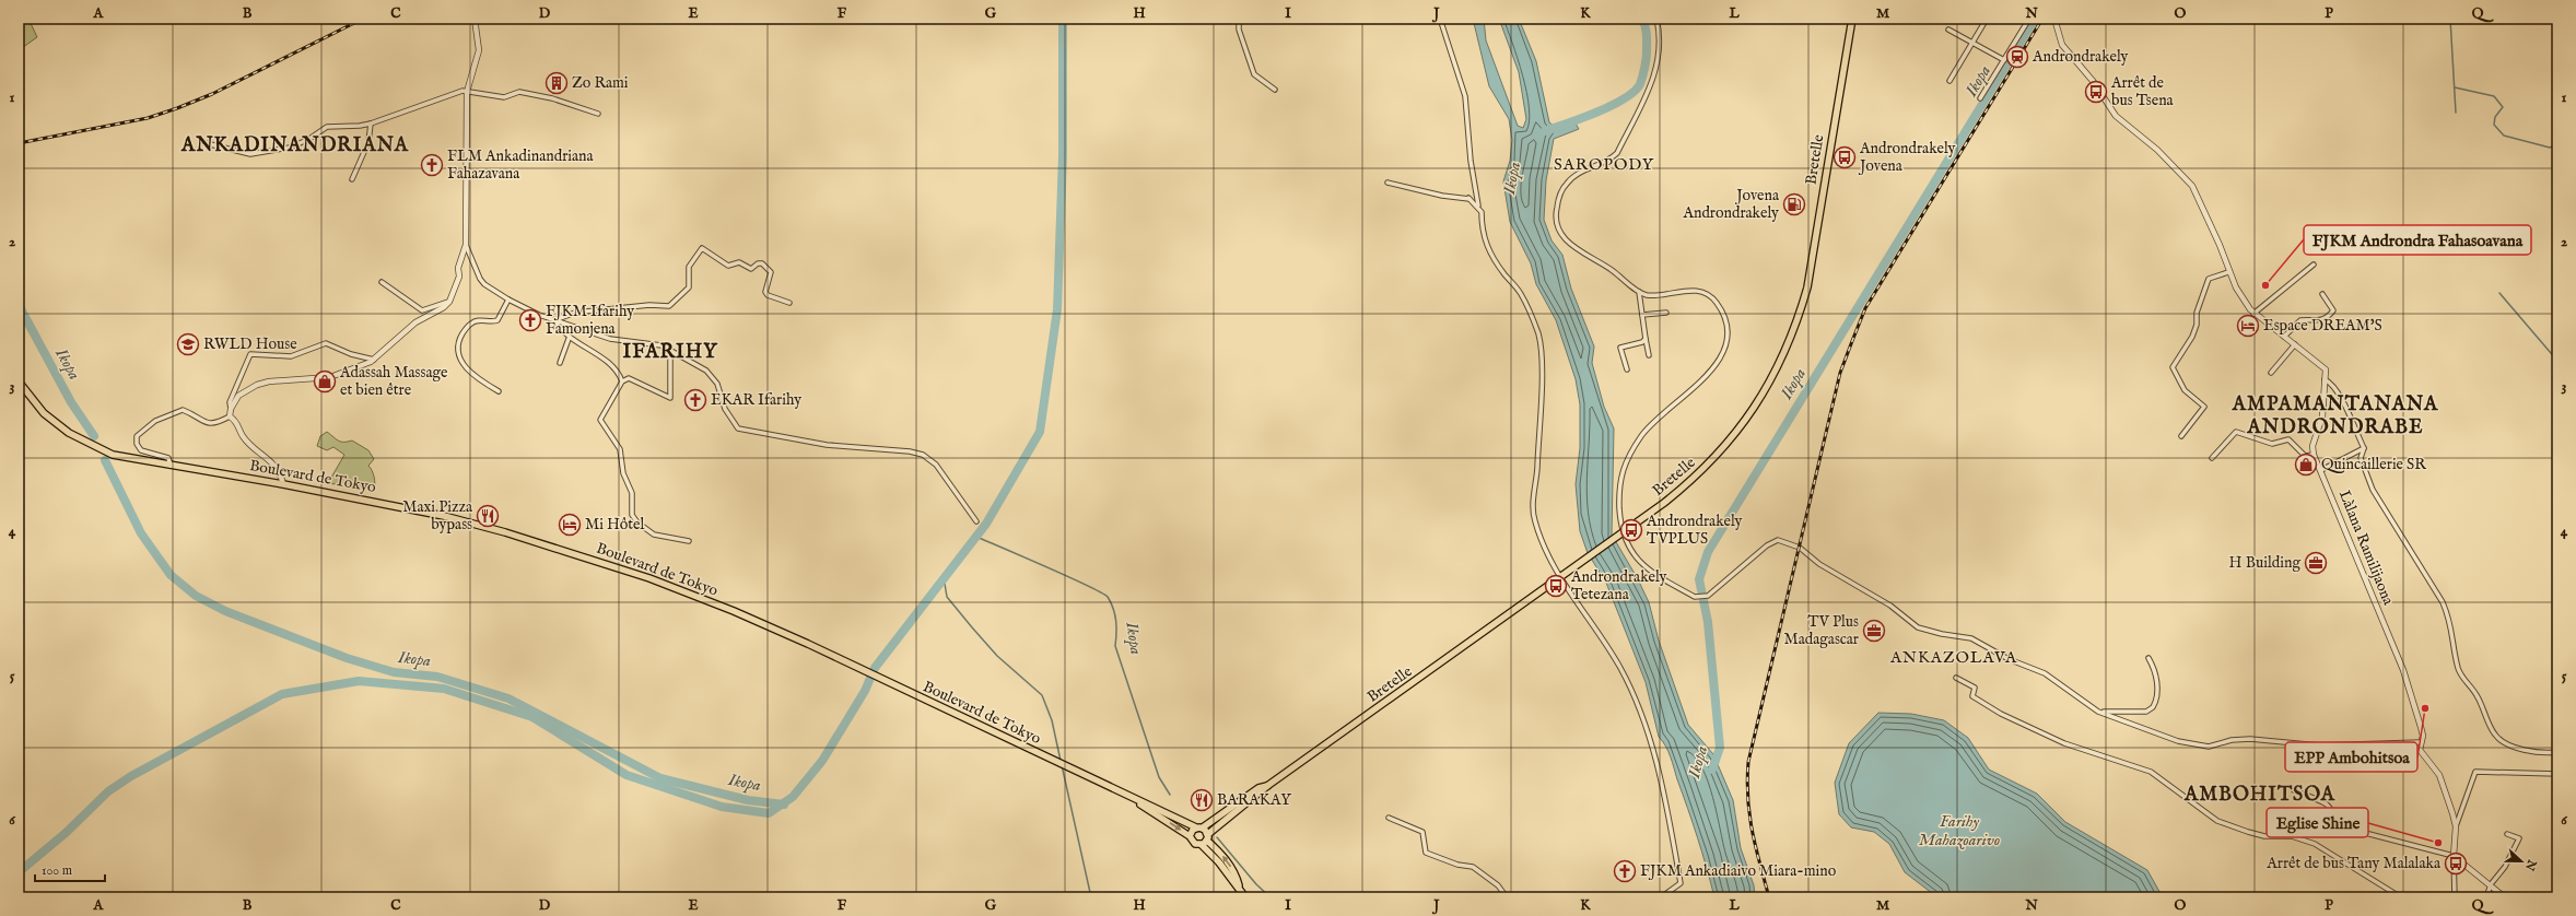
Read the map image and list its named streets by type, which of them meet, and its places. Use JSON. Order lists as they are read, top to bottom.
{
  "streets": {
    "main road": ["Bretelle", "Boulevard de Tokyo"],
    "street": ["Làlana Ramilijaona"]
  },
  "crossings": [
    ["Bretelle", "Boulevard de Tokyo"]
  ],
  "districts": [
    "ANKADINANDRIANA",
    "SAROPODY",
    "IFARIHY",
    "AMPAMANTANANA ANDRONDRABE",
    "ANKAZOLAVA",
    "AMBOHITSOA"
  ],
  "water": ["Ikopa", "Farihy Mahazoarivo"],
  "places": {
    "station": ["Androndrakely"],
    "building": ["Zo Rami"],
    "bus stop": [
      "Arrêt de bus Tsena",
      "Androndrakely Jovena",
      "Androndrakely TVPLUS",
      "Androndrakely Tetezana",
      "Arrêt de bus Tany Malalaka"
    ],
    "church": [
      "FLM Ankadinandriana Fahazavana",
      "FJKM Ifarihy Famonjena",
      "EKAR Ifarihy",
      "FJKM Ankadiaivo Miara-mino"
    ],
    "fuel station": ["Jovena Androndrakely"],
    "other": ["FJKM Androndra Fahasoavana", "EPP Ambohitsoa", "Eglise Shine"],
    "hotel": ["Espace DREAM'S", "Mi Hôtel"],
    "school or university": ["RWLD House"],
    "shop": ["Adassah Massage et bien être", "Quincaillerie SR"],
    "restaurant": ["Maxi Pizza bypass", "BARAKAY"],
    "office": ["H Building", "TV Plus Madagascar"]
  },
  "scale_bar": "100 m",
  "north": "right",
  "grid": {
    "columns": [
      "A",
      "B",
      "C",
      "D",
      "E",
      "F",
      "G",
      "H",
      "I",
      "J",
      "K",
      "L",
      "M",
      "N",
      "O",
      "P",
      "Q"
    ],
    "rows": [
      "1",
      "2",
      "3",
      "4",
      "5",
      "6"
    ]
  }
}
